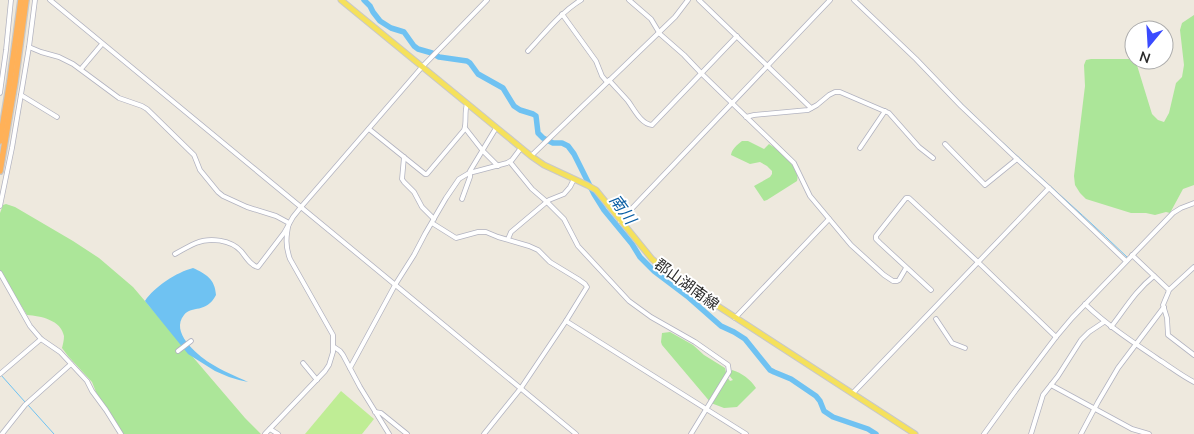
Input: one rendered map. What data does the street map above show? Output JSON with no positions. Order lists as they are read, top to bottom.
{
  "streets": {
    "main road": ["郡山湖南線"]
  },
  "water": ["南川"],
  "north": "bottom"
}
